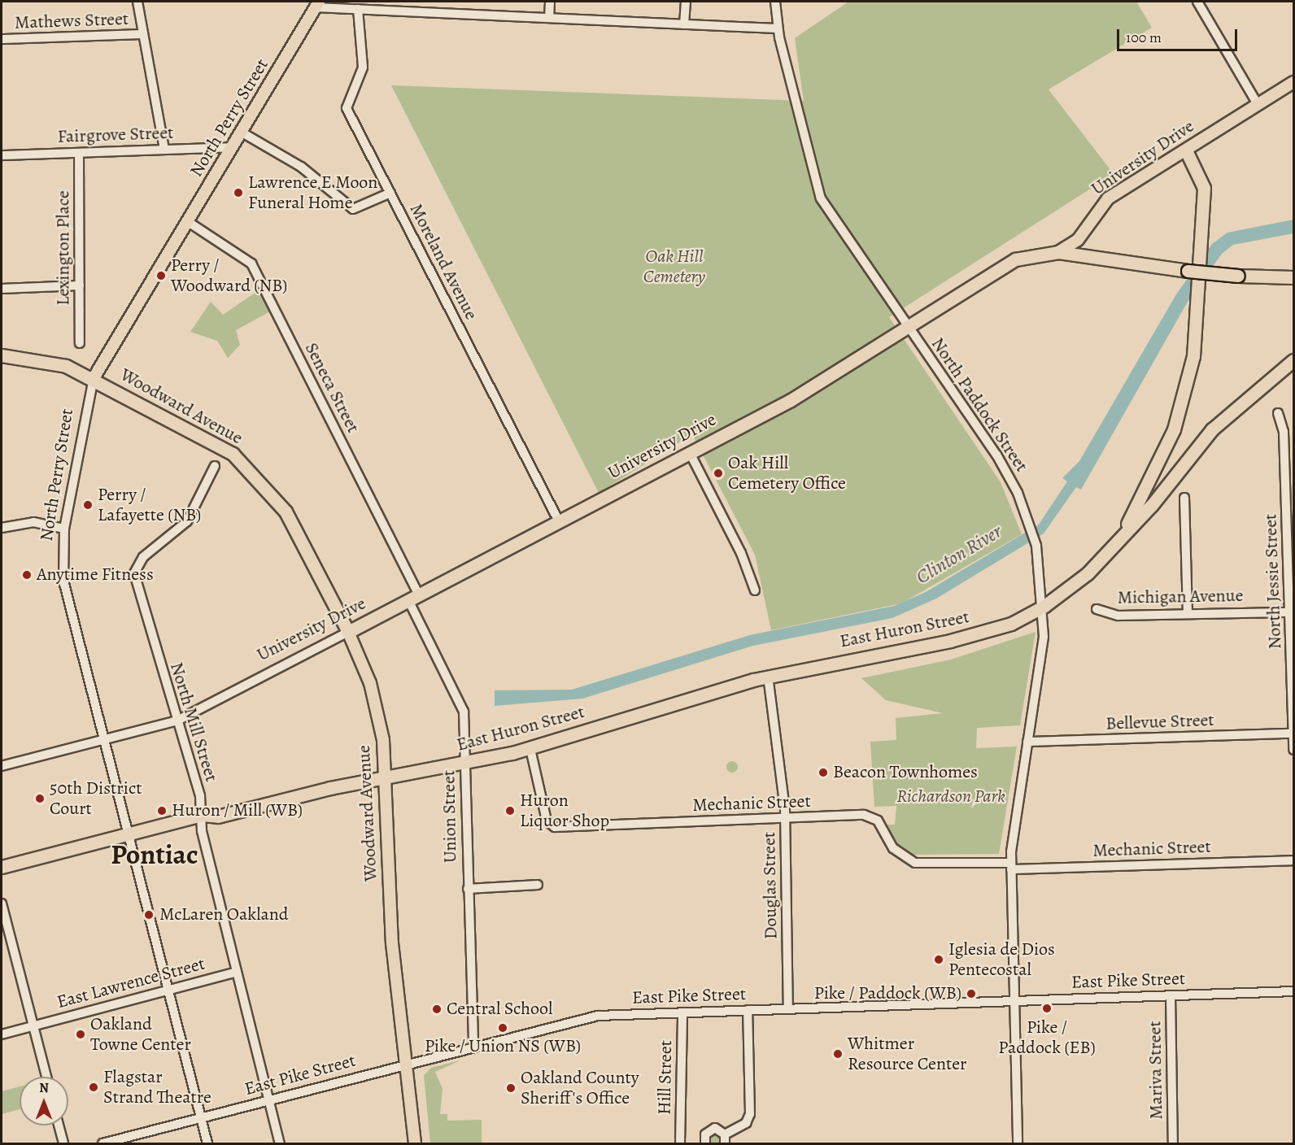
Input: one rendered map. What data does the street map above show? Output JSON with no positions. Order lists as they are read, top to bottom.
{
  "streets": {
    "highway": ["University Drive", "Woodward Avenue", "East Huron Street"],
    "main road": ["North Perry Street"],
    "street": [
      "Mathews Street",
      "Fairgrove Street",
      "Lexington Place",
      "Moreland Avenue",
      "Seneca Street",
      "North Paddock Street",
      "North Jessie Street",
      "Michigan Avenue",
      "North Mill Street",
      "Bellevue Street",
      "Mechanic Street",
      "Union Street",
      "Douglas Street",
      "East Pike Street",
      "East Lawrence Street",
      "Mariva Street",
      "Hill Street"
    ]
  },
  "crossings": [
    ["North Perry Street", "Fairgrove Street"],
    ["North Perry Street", "University Drive"],
    ["North Perry Street", "Seneca Street"],
    ["North Perry Street", "Woodward Avenue"],
    ["North Perry Street", "East Huron Street"],
    ["North Perry Street", "East Pike Street"],
    ["North Perry Street", "East Lawrence Street"],
    ["Fairgrove Street", "Lexington Place"],
    ["University Drive", "Moreland Avenue"],
    ["University Drive", "Seneca Street"],
    ["University Drive", "North Paddock Street"],
    ["University Drive", "Woodward Avenue"],
    ["University Drive", "North Mill Street"],
    ["University Drive", "Union Street"],
    ["Seneca Street", "Union Street"],
    ["North Paddock Street", "East Huron Street"],
    ["North Paddock Street", "Bellevue Street"],
    ["North Paddock Street", "Mechanic Street"],
    ["North Paddock Street", "East Pike Street"],
    ["Woodward Avenue", "East Huron Street"],
    ["Woodward Avenue", "East Pike Street"],
    ["North Jessie Street", "Michigan Avenue"],
    ["North Jessie Street", "Bellevue Street"],
    ["East Huron Street", "North Mill Street"],
    ["East Huron Street", "Mechanic Street"],
    ["East Huron Street", "Union Street"],
    ["East Huron Street", "Douglas Street"],
    ["North Mill Street", "East Pike Street"],
    ["North Mill Street", "East Lawrence Street"],
    ["Mechanic Street", "Douglas Street"],
    ["Union Street", "East Pike Street"],
    ["Douglas Street", "East Pike Street"],
    ["East Pike Street", "Mariva Street"],
    ["East Pike Street", "Hill Street"]
  ],
  "districts": ["Pontiac"],
  "water": ["Clinton River"],
  "parks": ["Oak Hill Cemetery", "Richardson Park"],
  "places": [
    "Lawrence E Moon Funeral Home",
    "Perry / Woodward (NB)",
    "Oak Hill Cemetery Office",
    "Perry / Lafayette (NB)",
    "Anytime Fitness",
    "Beacon Townhomes",
    "50th District Court",
    "Huron / Mill (WB)",
    "Huron Liquor Shop",
    "McLaren Oakland",
    "Iglesia de Dios Pentecostal",
    "Pike / Paddock (WB)",
    "Pike / Paddock (EB)",
    "Central School",
    "Pike / Union NS (WB)",
    "Oakland Towne Center",
    "Whitmer Resource Center",
    "Flagstar Strand Theatre",
    "Oakland County Sheriff's Office"
  ],
  "scale_bar": "100 m",
  "north": "top"
}
